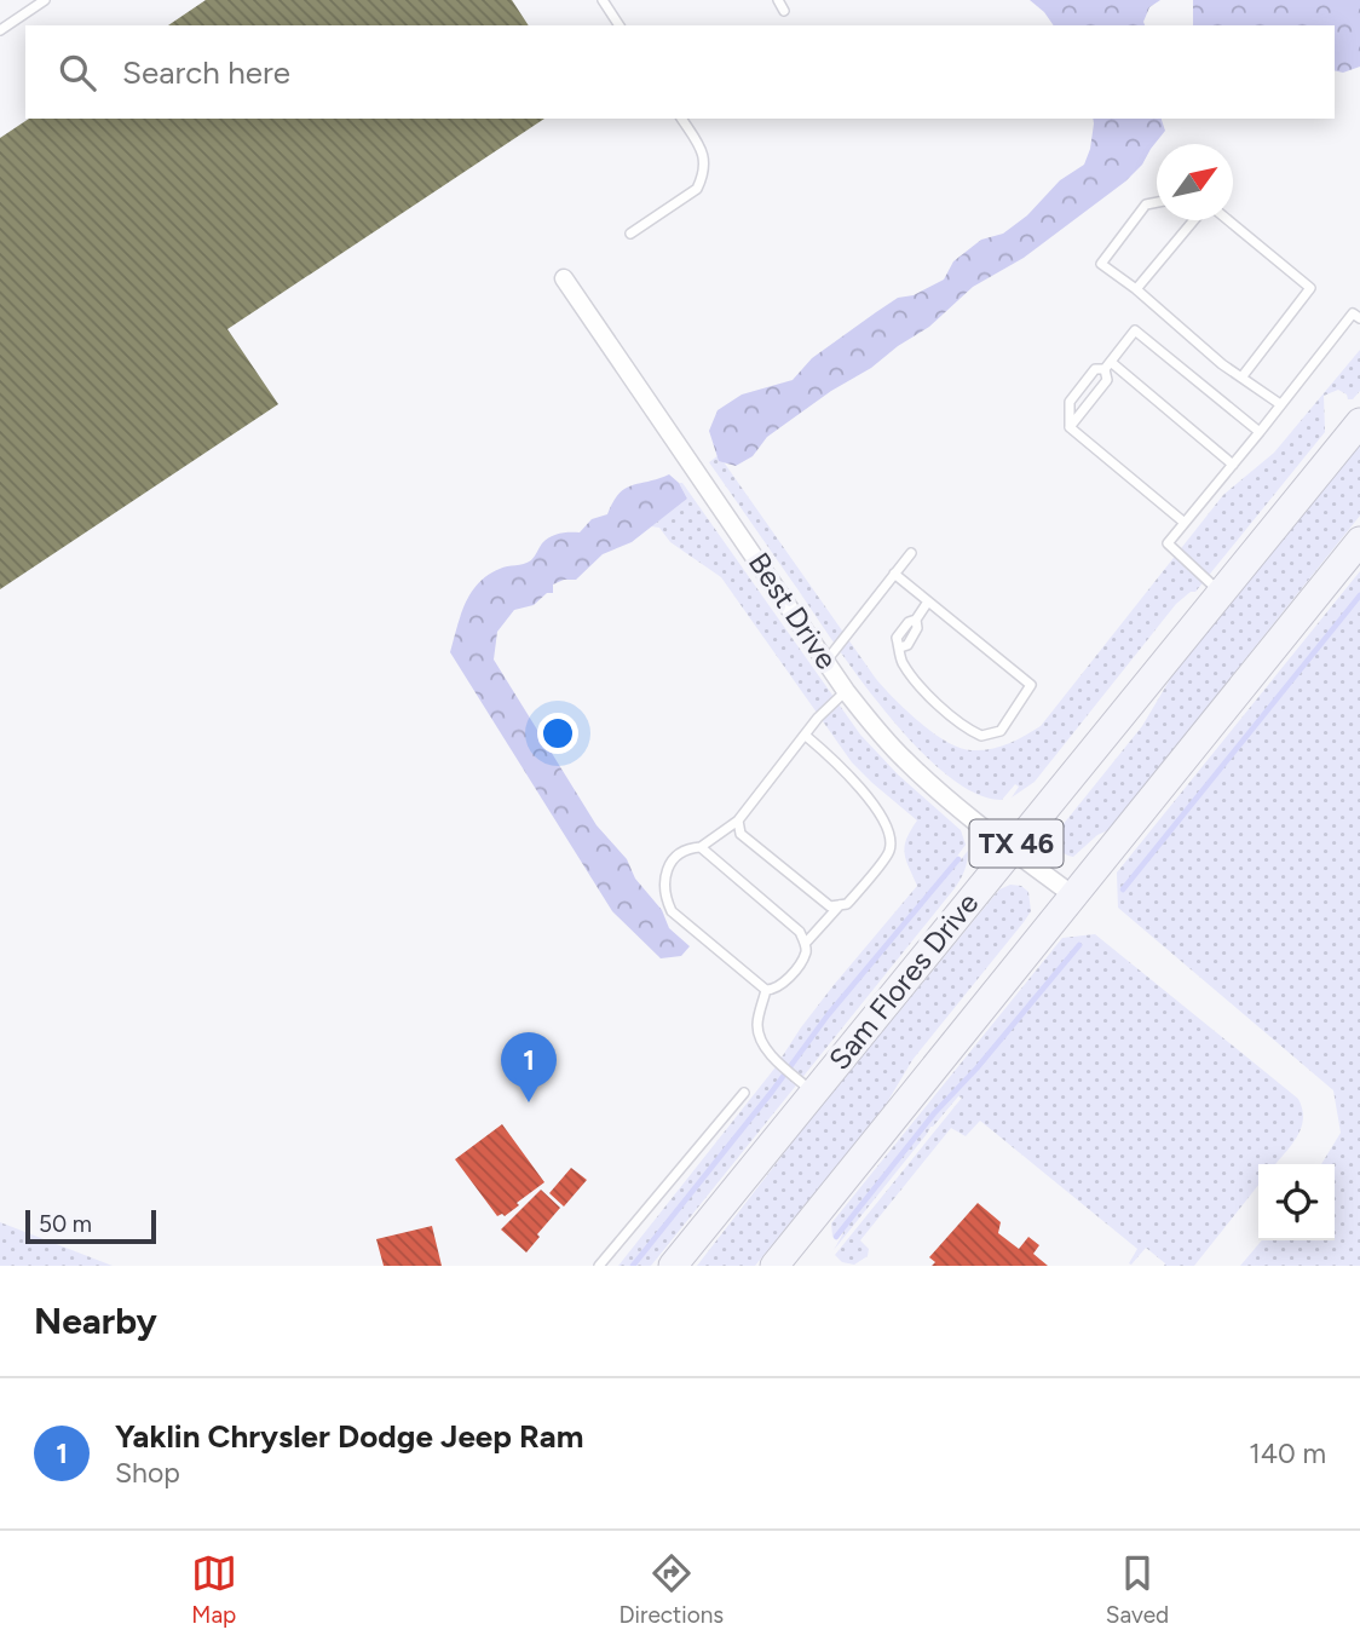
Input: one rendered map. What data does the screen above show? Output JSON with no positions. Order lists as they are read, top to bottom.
{
  "streets": {
    "main road": ["TX 46", "Sam Flores Drive"],
    "street": ["Best Drive"]
  },
  "crossings": [
    ["Best Drive", "TX 46"],
    ["Best Drive", "Sam Flores Drive"]
  ],
  "scale_bar": "50 m",
  "north": "top right",
  "page": {
    "search": "Search here",
    "pins": "1",
    "scale": "50 m",
    "heading": "Nearby",
    "list": [
      {
        "mark": "1",
        "name": "Yaklin Chrysler Dodge Jeep Ram",
        "note": "Shop",
        "value": "140 m"
      }
    ],
    "nav": ["Map", "Directions", "Saved"]
  }
}
